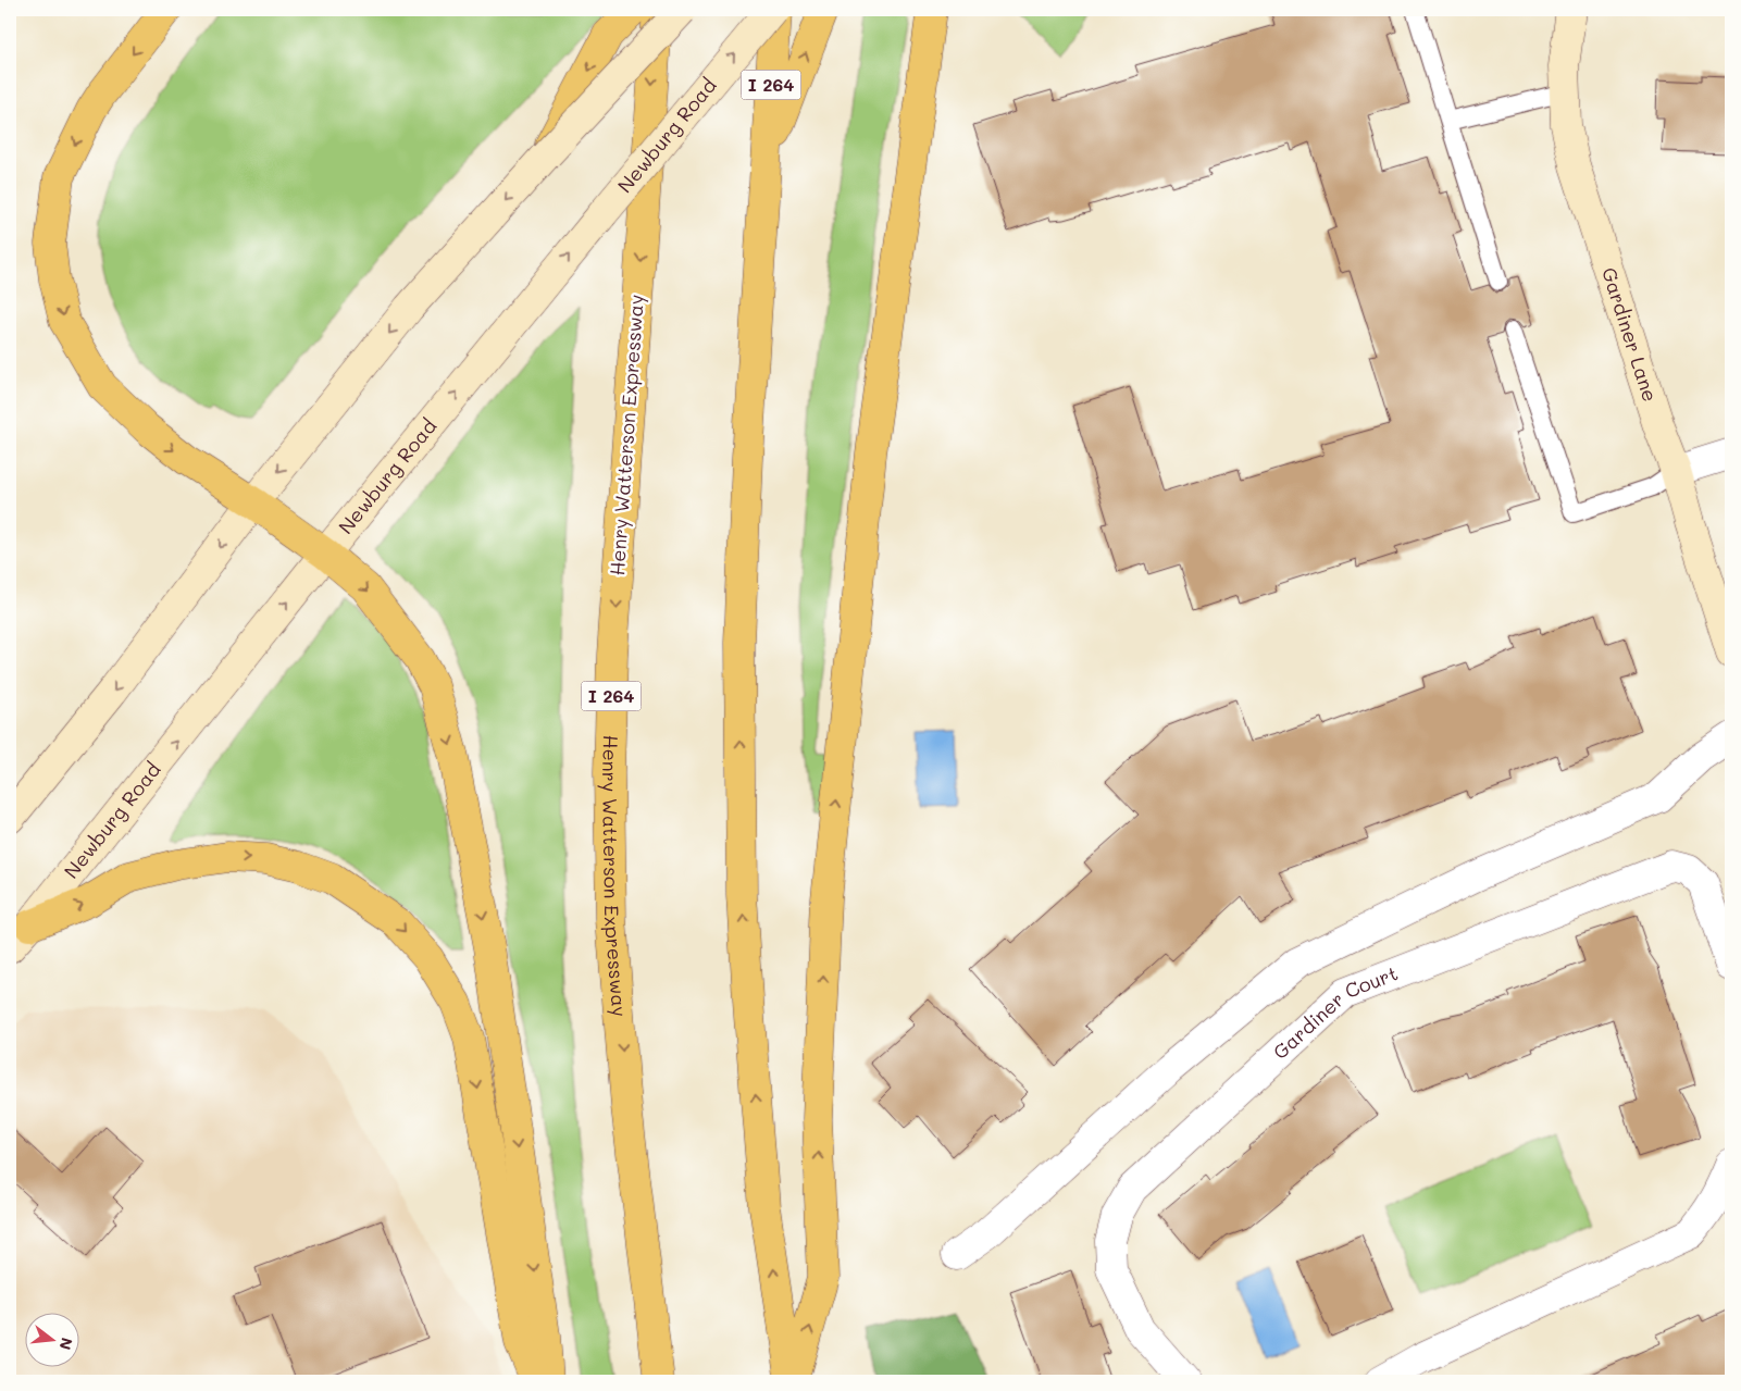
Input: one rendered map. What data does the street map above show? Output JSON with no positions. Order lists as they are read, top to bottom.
{
  "streets": {
    "highway": ["I 264", "Henry Watterson Expressway"],
    "main road": ["Newburg Road", "Gardiner Lane"],
    "street": ["Gardiner Court"]
  },
  "crossings": [
    ["I 264", "Newburg Road"]
  ],
  "north": "right"
}
